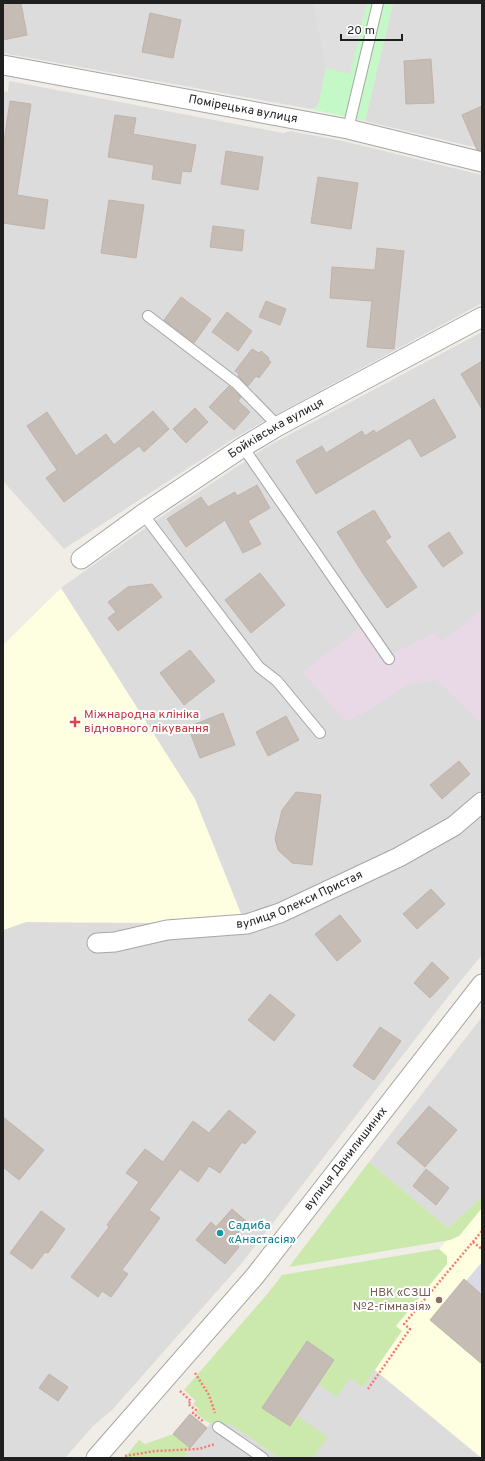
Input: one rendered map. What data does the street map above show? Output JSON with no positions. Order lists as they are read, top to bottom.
{
  "streets": {
    "street": [
      "Помірецька вулиця",
      "Бойківська вулиця",
      "вулиця Олекси Пристая",
      "вулиця Данилишиних"
    ]
  },
  "places": {
    "health": ["Міжнародна клініка відновного лікування"],
    "other": ["Садиба «Анастасія»", "НВК «СЗШ №2-гімназія»"]
  },
  "scale_bar": "20 m"
}
